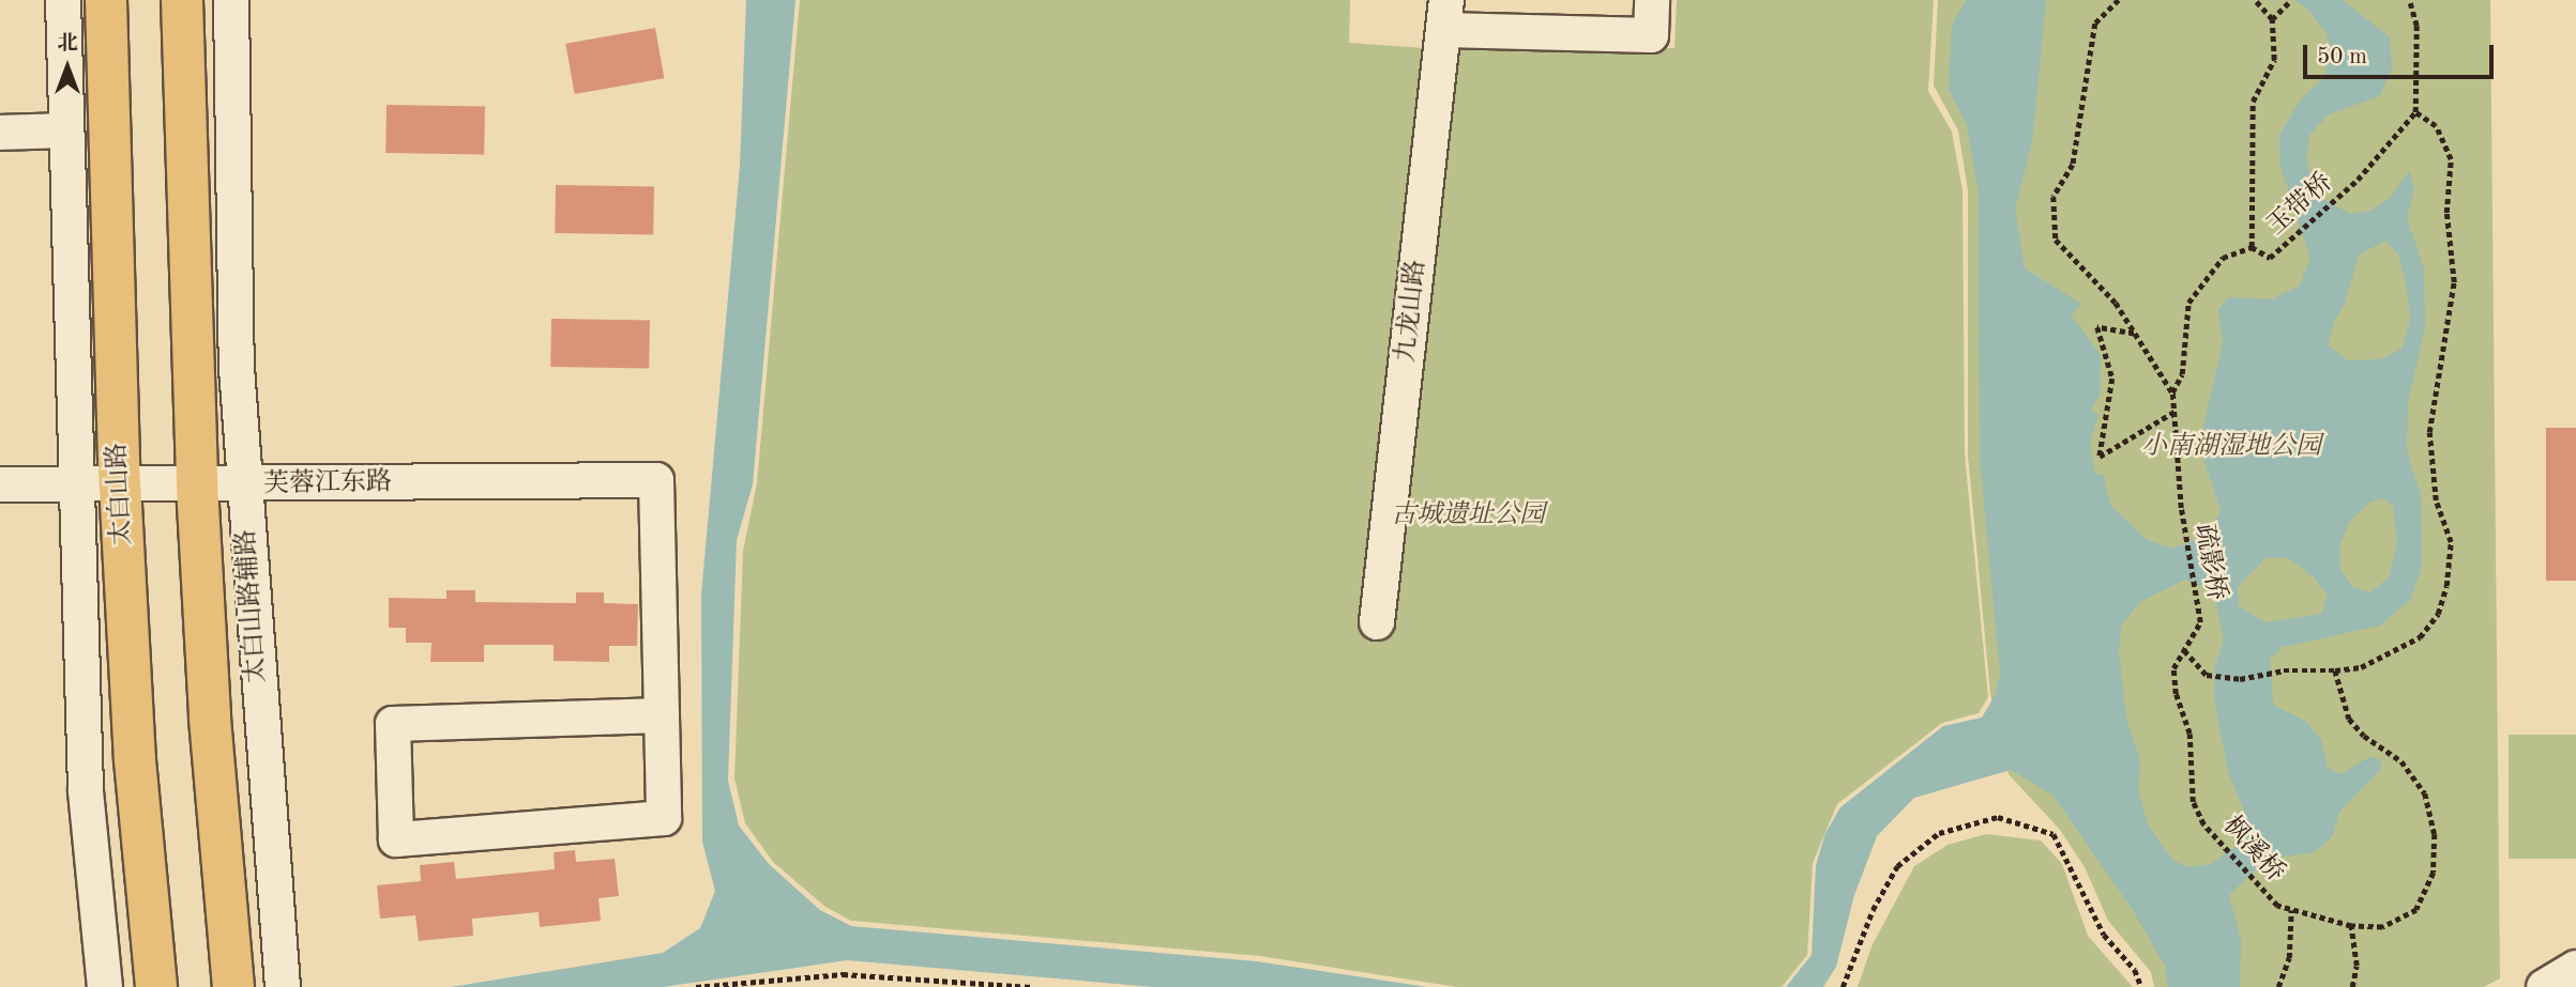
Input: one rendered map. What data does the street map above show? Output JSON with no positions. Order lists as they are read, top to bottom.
{
  "streets": {
    "main road": ["太白山路"],
    "street": ["九龙山路", "芙蓉江东路", "太白山路辅路"],
    "path": ["玉带桥", "疏影桥", "枫溪桥"]
  },
  "crossings": [
    ["芙蓉江东路", "太白山路"],
    ["芙蓉江东路", "太白山路辅路"],
    ["疏影桥", "枫溪桥"]
  ],
  "parks": ["小南湖湿地公园", "古城遗址公园"],
  "scale_bar": "50 m",
  "north": "top"
}
